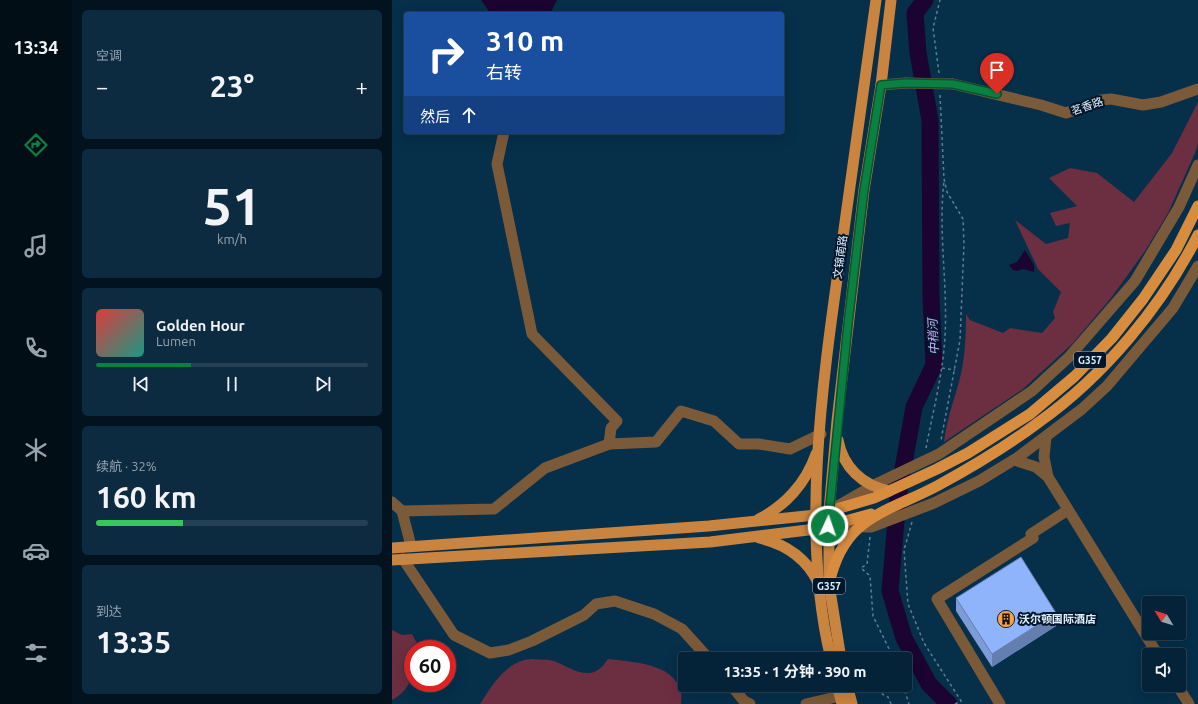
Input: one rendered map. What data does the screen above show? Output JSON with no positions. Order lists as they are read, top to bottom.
{
  "streets": {
    "highway": ["G357"],
    "main road": ["文锦南路"],
    "street": ["茗香路"]
  },
  "crossings": [
    ["茗香路", "文锦南路"],
    ["文锦南路", "G357"]
  ],
  "water": ["中稍河"],
  "places": {
    "building": ["沃尔顿国际酒店"]
  },
  "north": "top left",
  "page": {
    "tabs": "13:34",
    "tile": [
      "空调",
      ["51", "km/h"],
      ["续航 · 32%", "160 km"],
      ["到达", "13:35"]
    ],
    "turn": ["310 m", "右转"],
    "heat": ["−", "23°", "+"],
    "then": "然后",
    "song": ["Golden Hour", "Lumen"],
    "limit": "60",
    "trip": "13:35 · 1 分钟 · 390 m"
  }
}
